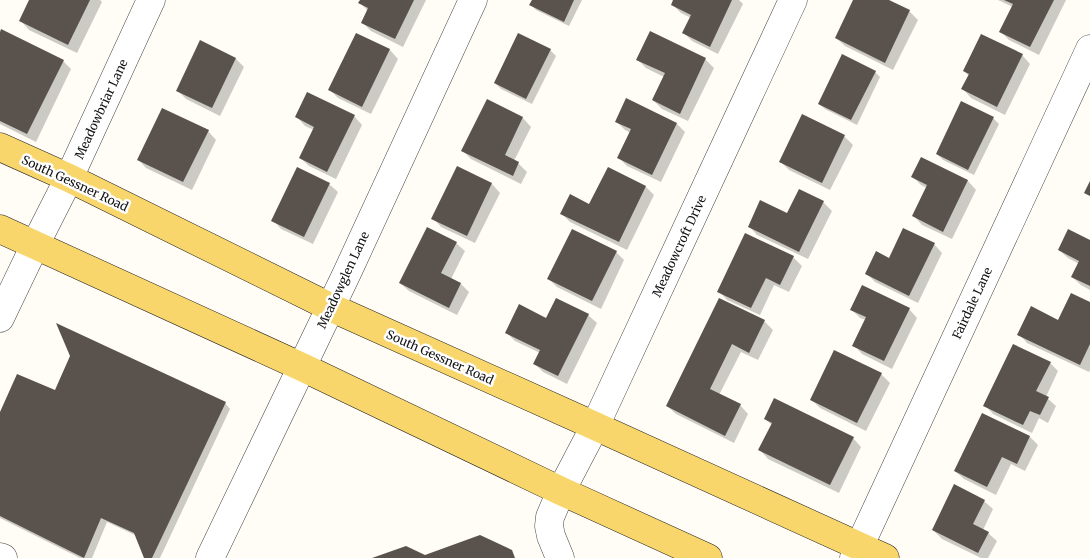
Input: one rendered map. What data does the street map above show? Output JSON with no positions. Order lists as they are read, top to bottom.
{
  "streets": {
    "main road": ["South Gessner Road"],
    "street": [
      "Meadowbriar Lane",
      "Meadowcroft Drive",
      "Meadowglen Lane",
      "Fairdale Lane"
    ]
  },
  "crossings": [
    ["Meadowbriar Lane", "South Gessner Road"],
    ["South Gessner Road", "Meadowcroft Drive"],
    ["South Gessner Road", "Meadowglen Lane"],
    ["South Gessner Road", "Fairdale Lane"]
  ]
}
